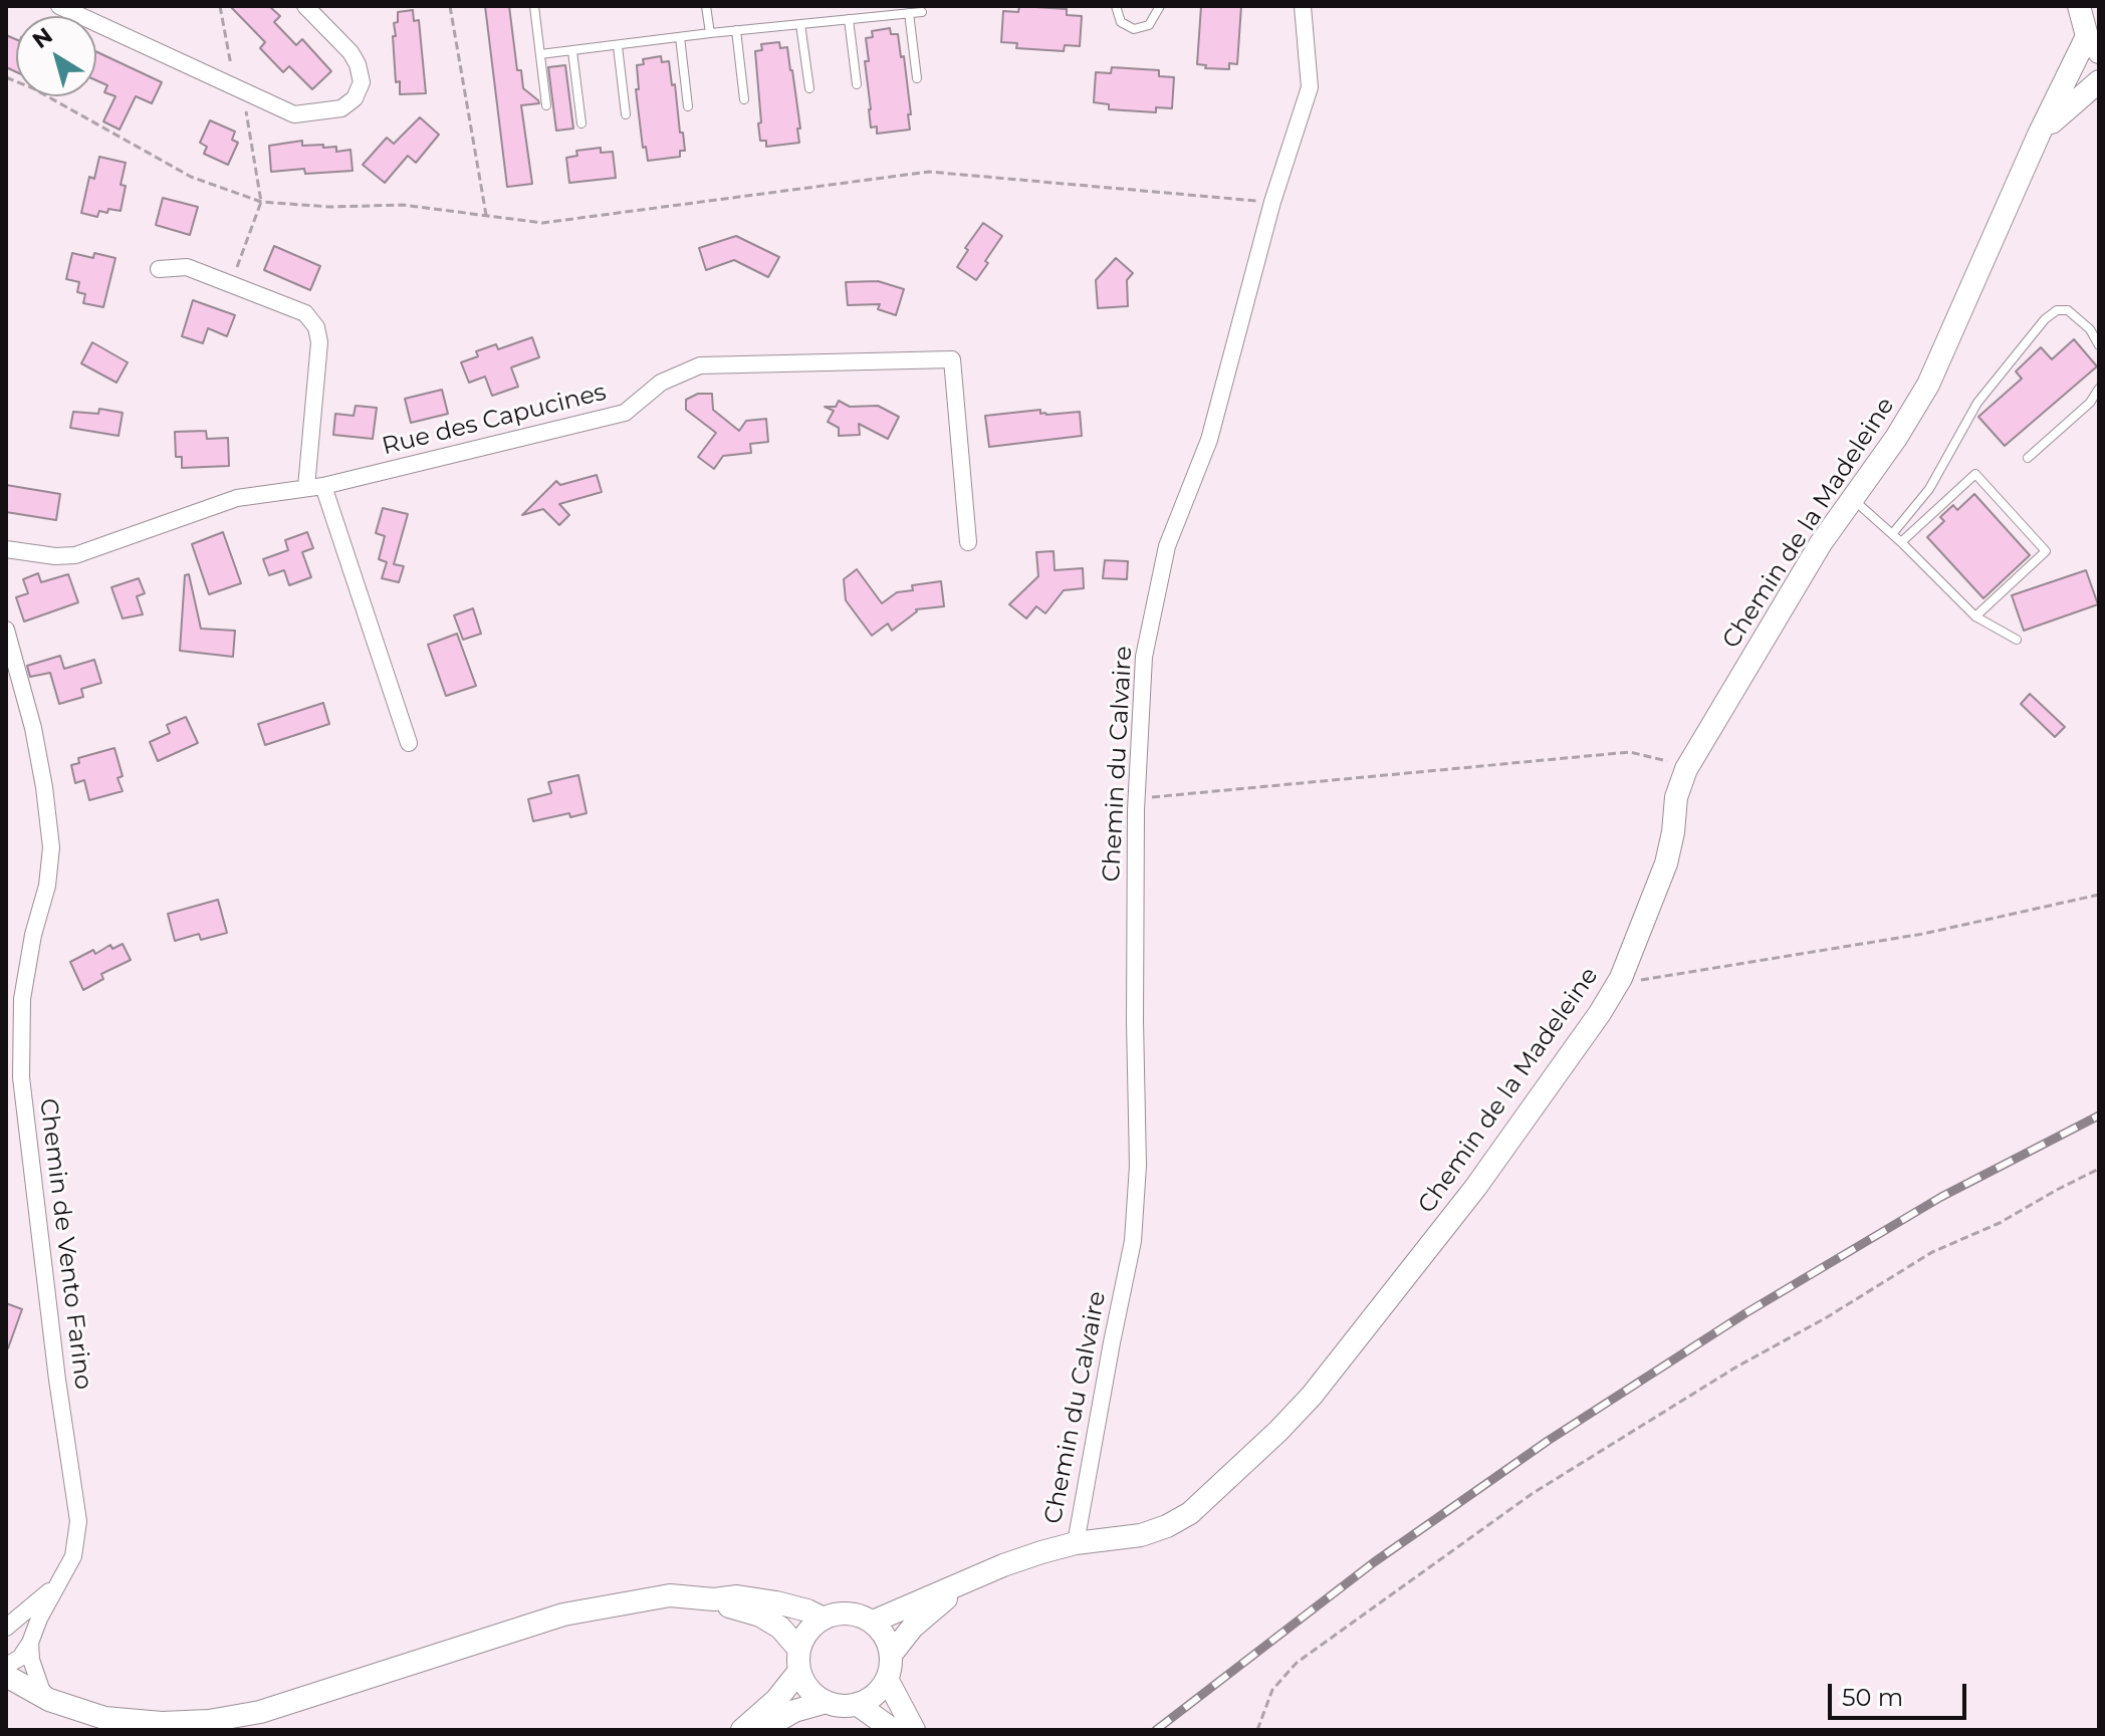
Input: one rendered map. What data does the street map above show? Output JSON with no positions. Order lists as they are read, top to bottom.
{
  "streets": {
    "street": [
      "Rue des Capucines",
      "Chemin de la Madeleine",
      "Chemin du Calvaire",
      "Chemin de Vento Farino"
    ]
  },
  "crossings": [
    ["Chemin de la Madeleine", "Chemin du Calvaire"]
  ],
  "scale_bar": "50 m",
  "north": "top left"
}
